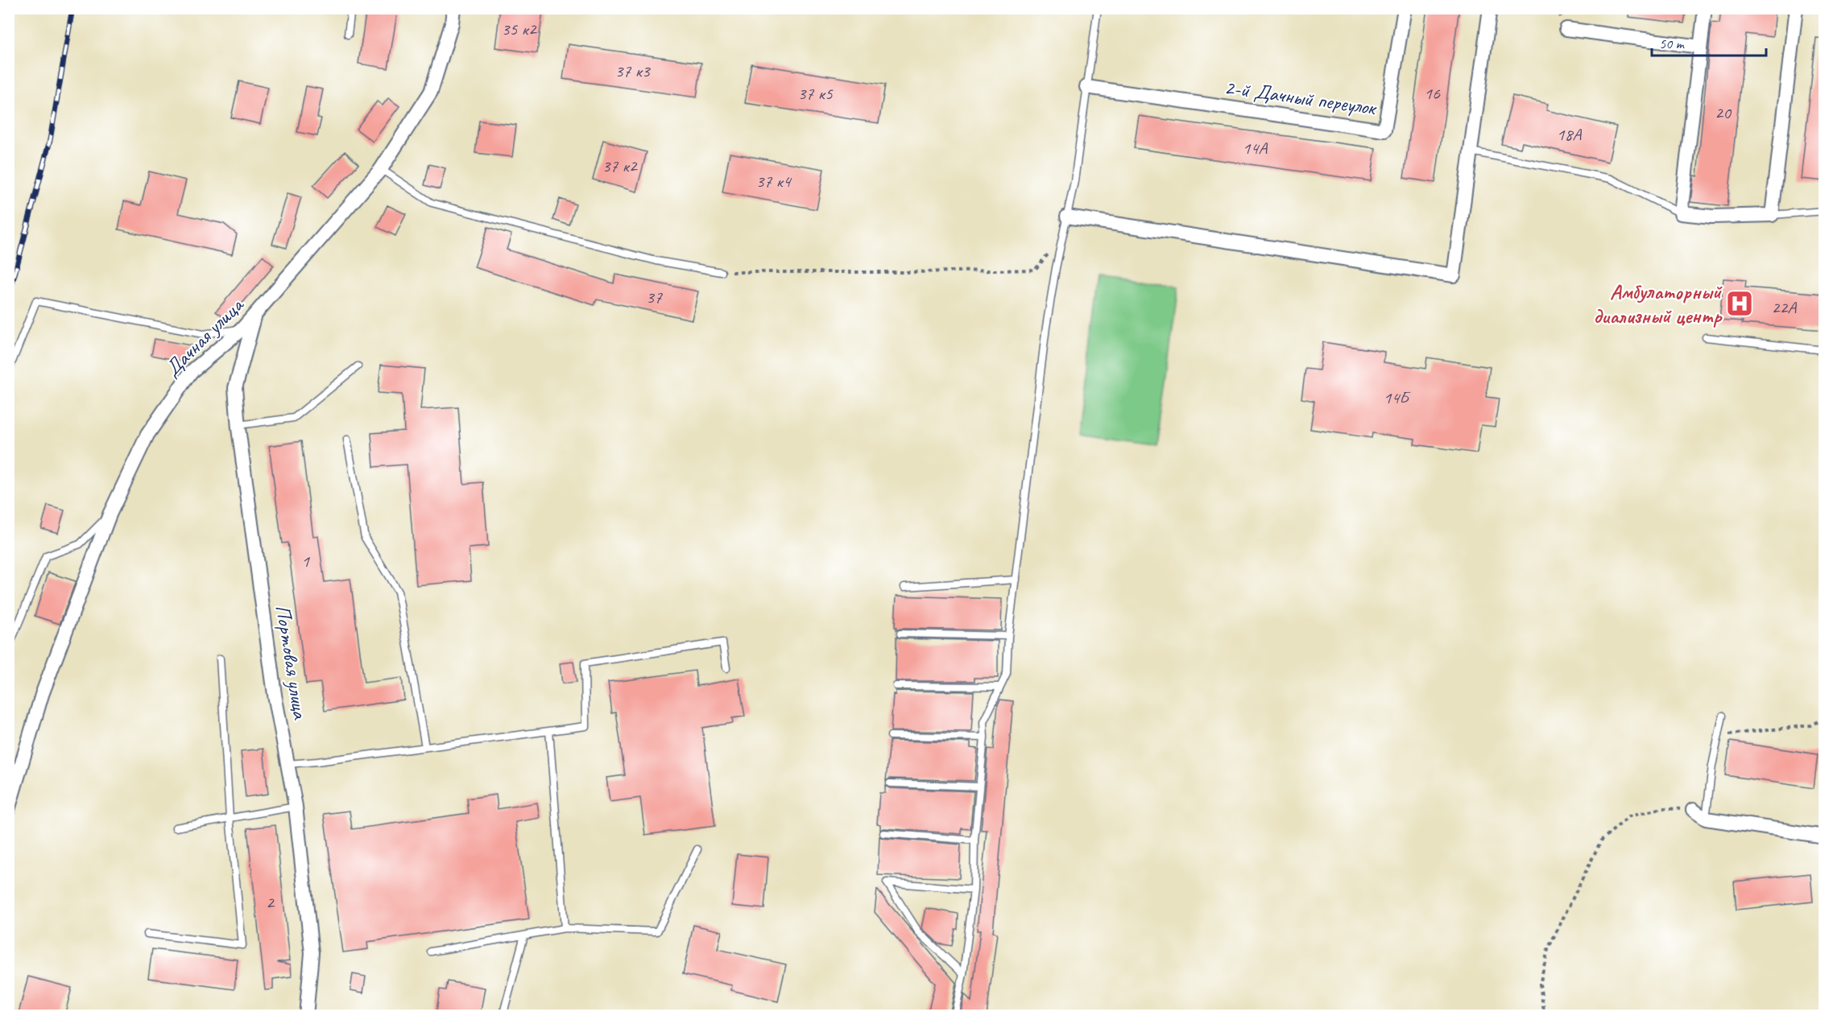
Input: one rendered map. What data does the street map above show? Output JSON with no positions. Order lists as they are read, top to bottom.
{
  "streets": {
    "street": ["2-й Дачный переулок", "Дачная улица", "Портовая улица"]
  },
  "crossings": [
    ["Дачная улица", "Портовая улица"]
  ],
  "places": {
    "hospital": ["Амбулаторный диализный центр"]
  },
  "house_numbers": [
    "35 к2",
    "37 к3",
    "37 к5",
    "16",
    "20",
    "18А",
    "14А",
    "37 к2",
    "37 к4",
    "37",
    "22А",
    "14Б",
    "1",
    "2"
  ],
  "scale_bar": "50 m"
}
